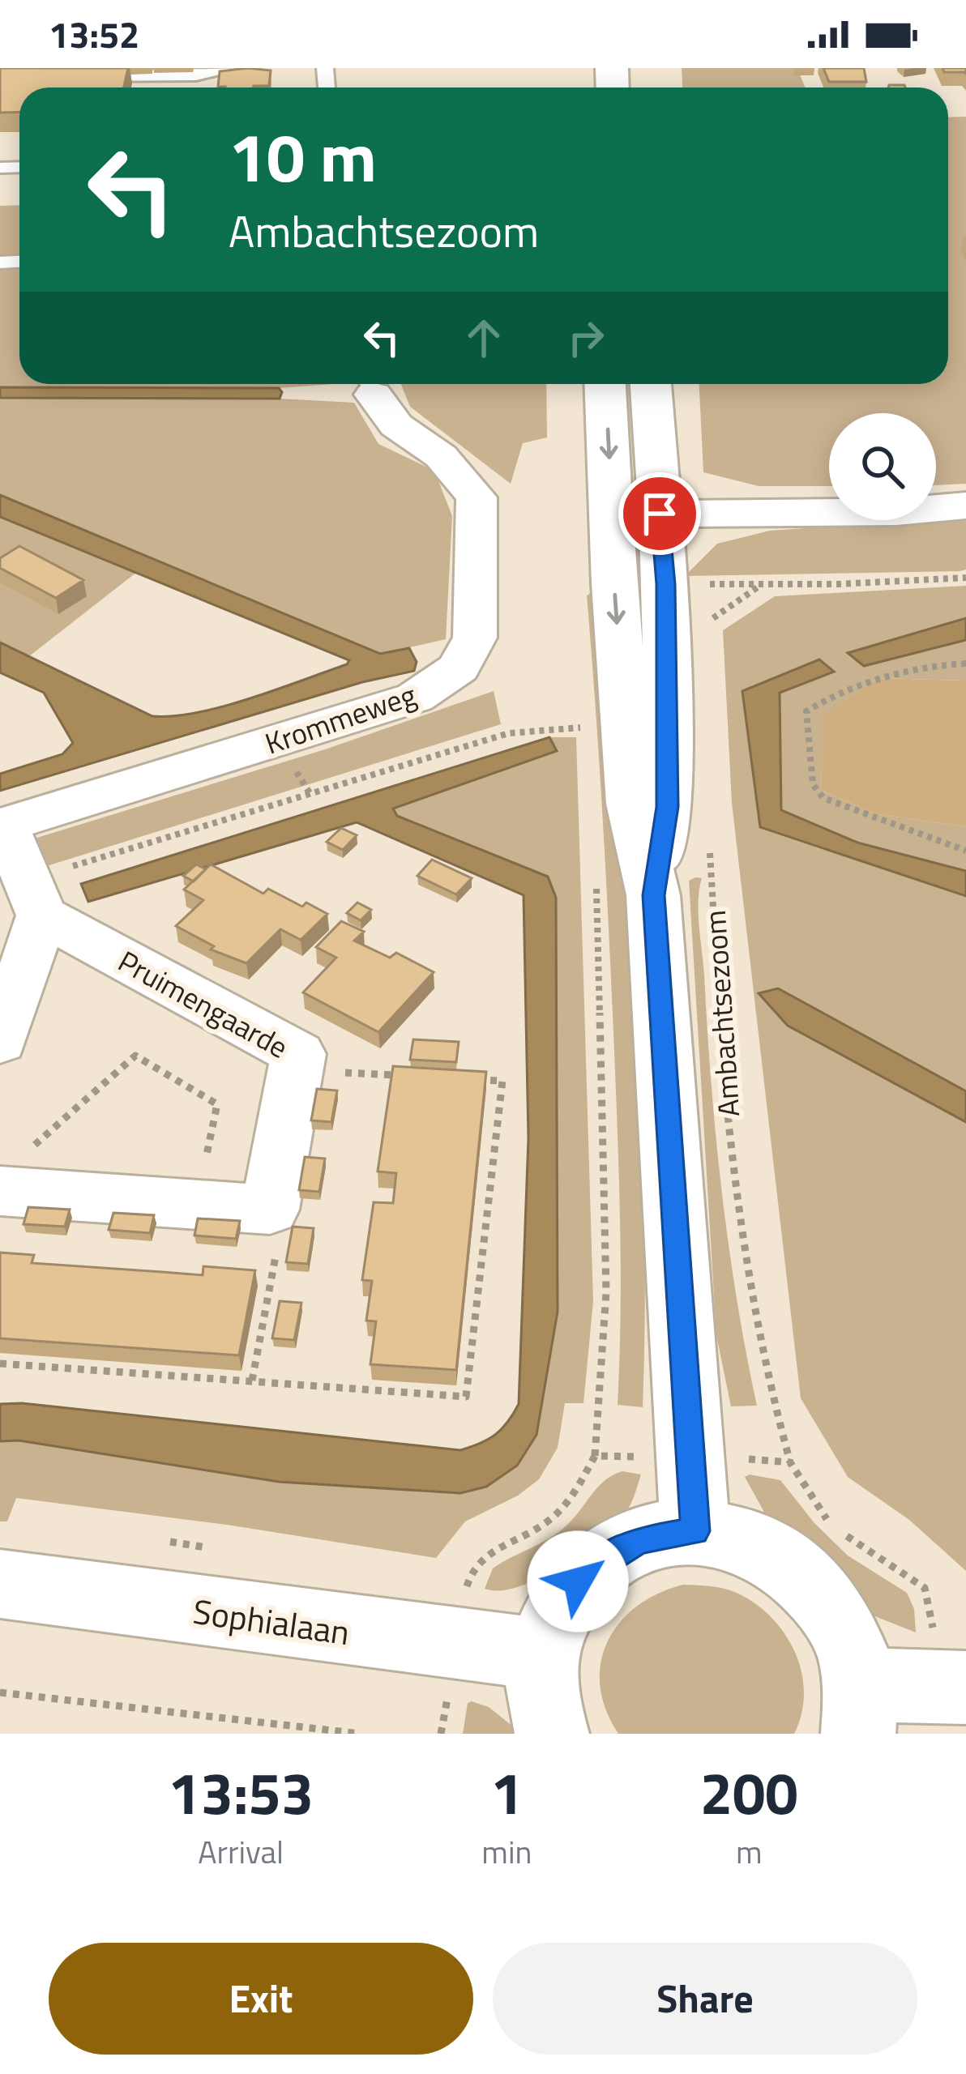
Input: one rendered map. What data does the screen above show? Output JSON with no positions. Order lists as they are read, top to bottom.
{
  "streets": {
    "street": [
      "Krommeweg",
      "Pruimengaarde",
      "Ambachtsezoom",
      "Sophialaan"
    ]
  },
  "page": {
    "status": "13:52",
    "turn": ["10 m", "Ambachtsezoom"],
    "eta": [
      "13:53",
      "Arrival",
      "1",
      "min",
      "200",
      "m"
    ],
    "buttons": ["Exit", "Share"]
  }
}
